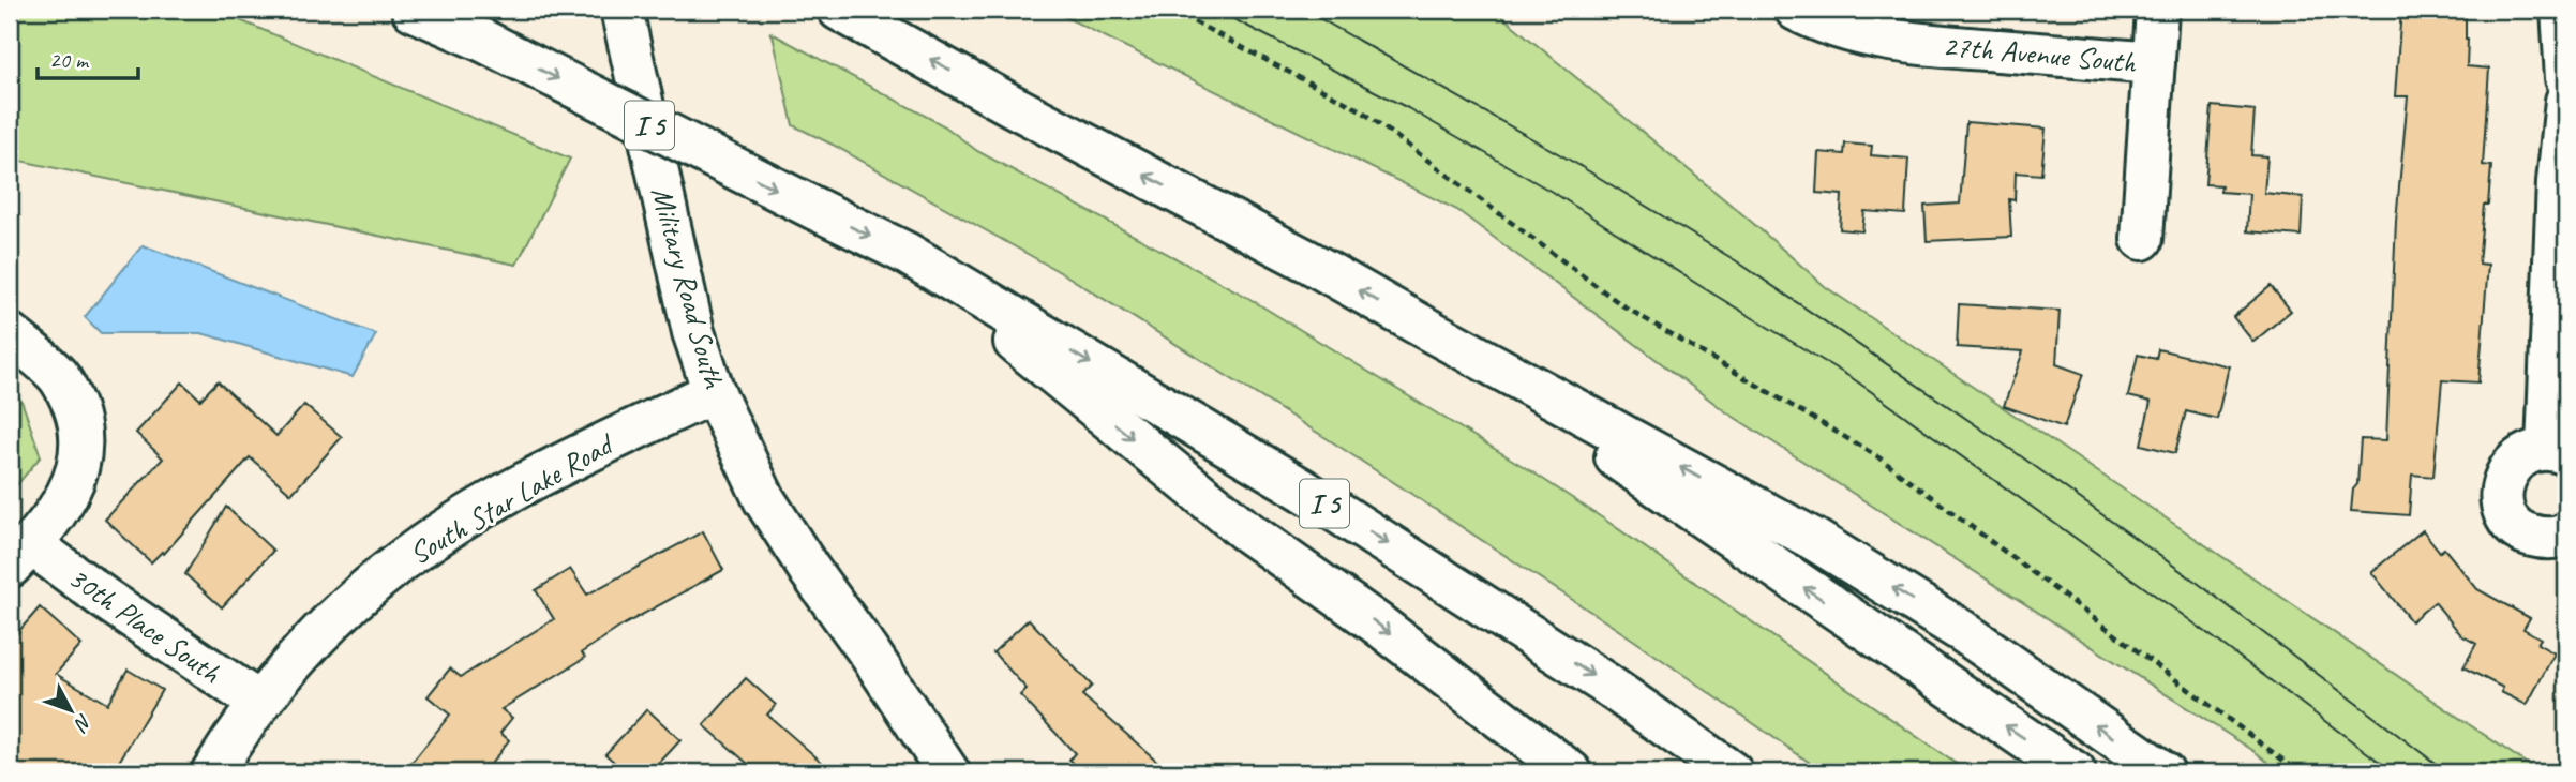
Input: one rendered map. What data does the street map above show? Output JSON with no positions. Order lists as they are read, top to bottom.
{
  "streets": {
    "main road": [
      "27th Avenue South",
      "I 5",
      "Military Road South",
      "South Star Lake Road",
      "30th Place South"
    ]
  },
  "crossings": [
    ["Military Road South", "South Star Lake Road"],
    ["South Star Lake Road", "30th Place South"]
  ],
  "scale_bar": "20 m",
  "north": "bottom right"
}
